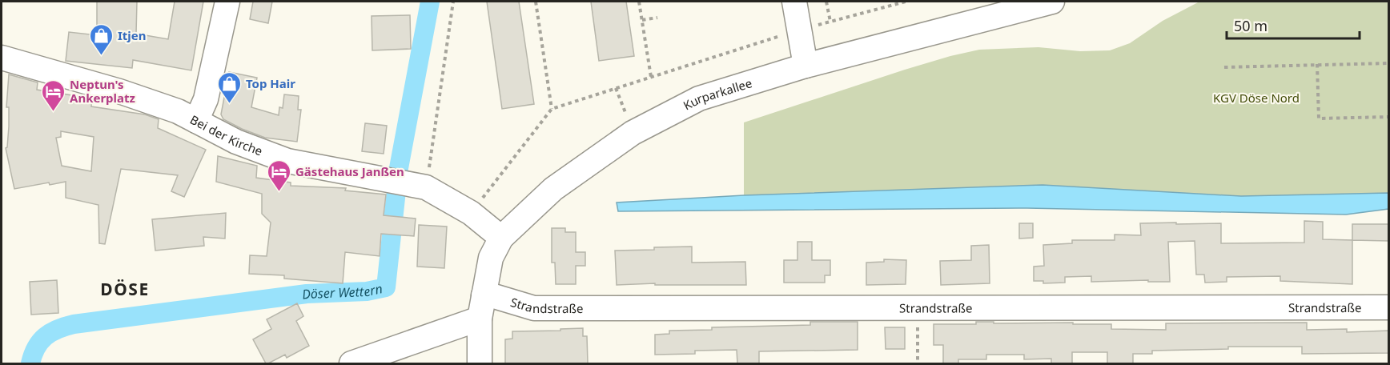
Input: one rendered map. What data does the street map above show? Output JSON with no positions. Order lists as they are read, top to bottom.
{
  "streets": {
    "street": ["Kurparkallee", "Bei der Kirche", "Strandstraße"]
  },
  "crossings": [
    ["Kurparkallee", "Bei der Kirche"],
    ["Kurparkallee", "Strandstraße"]
  ],
  "districts": ["DÖSE"],
  "water": ["Döser Wettern"],
  "parks": ["KGV Döse Nord"],
  "places": {
    "shop": ["Itjen", "Top Hair"],
    "hotel": ["Neptun's Ankerplatz", "Gästehaus Janßen"]
  },
  "scale_bar": "50 m"
}
